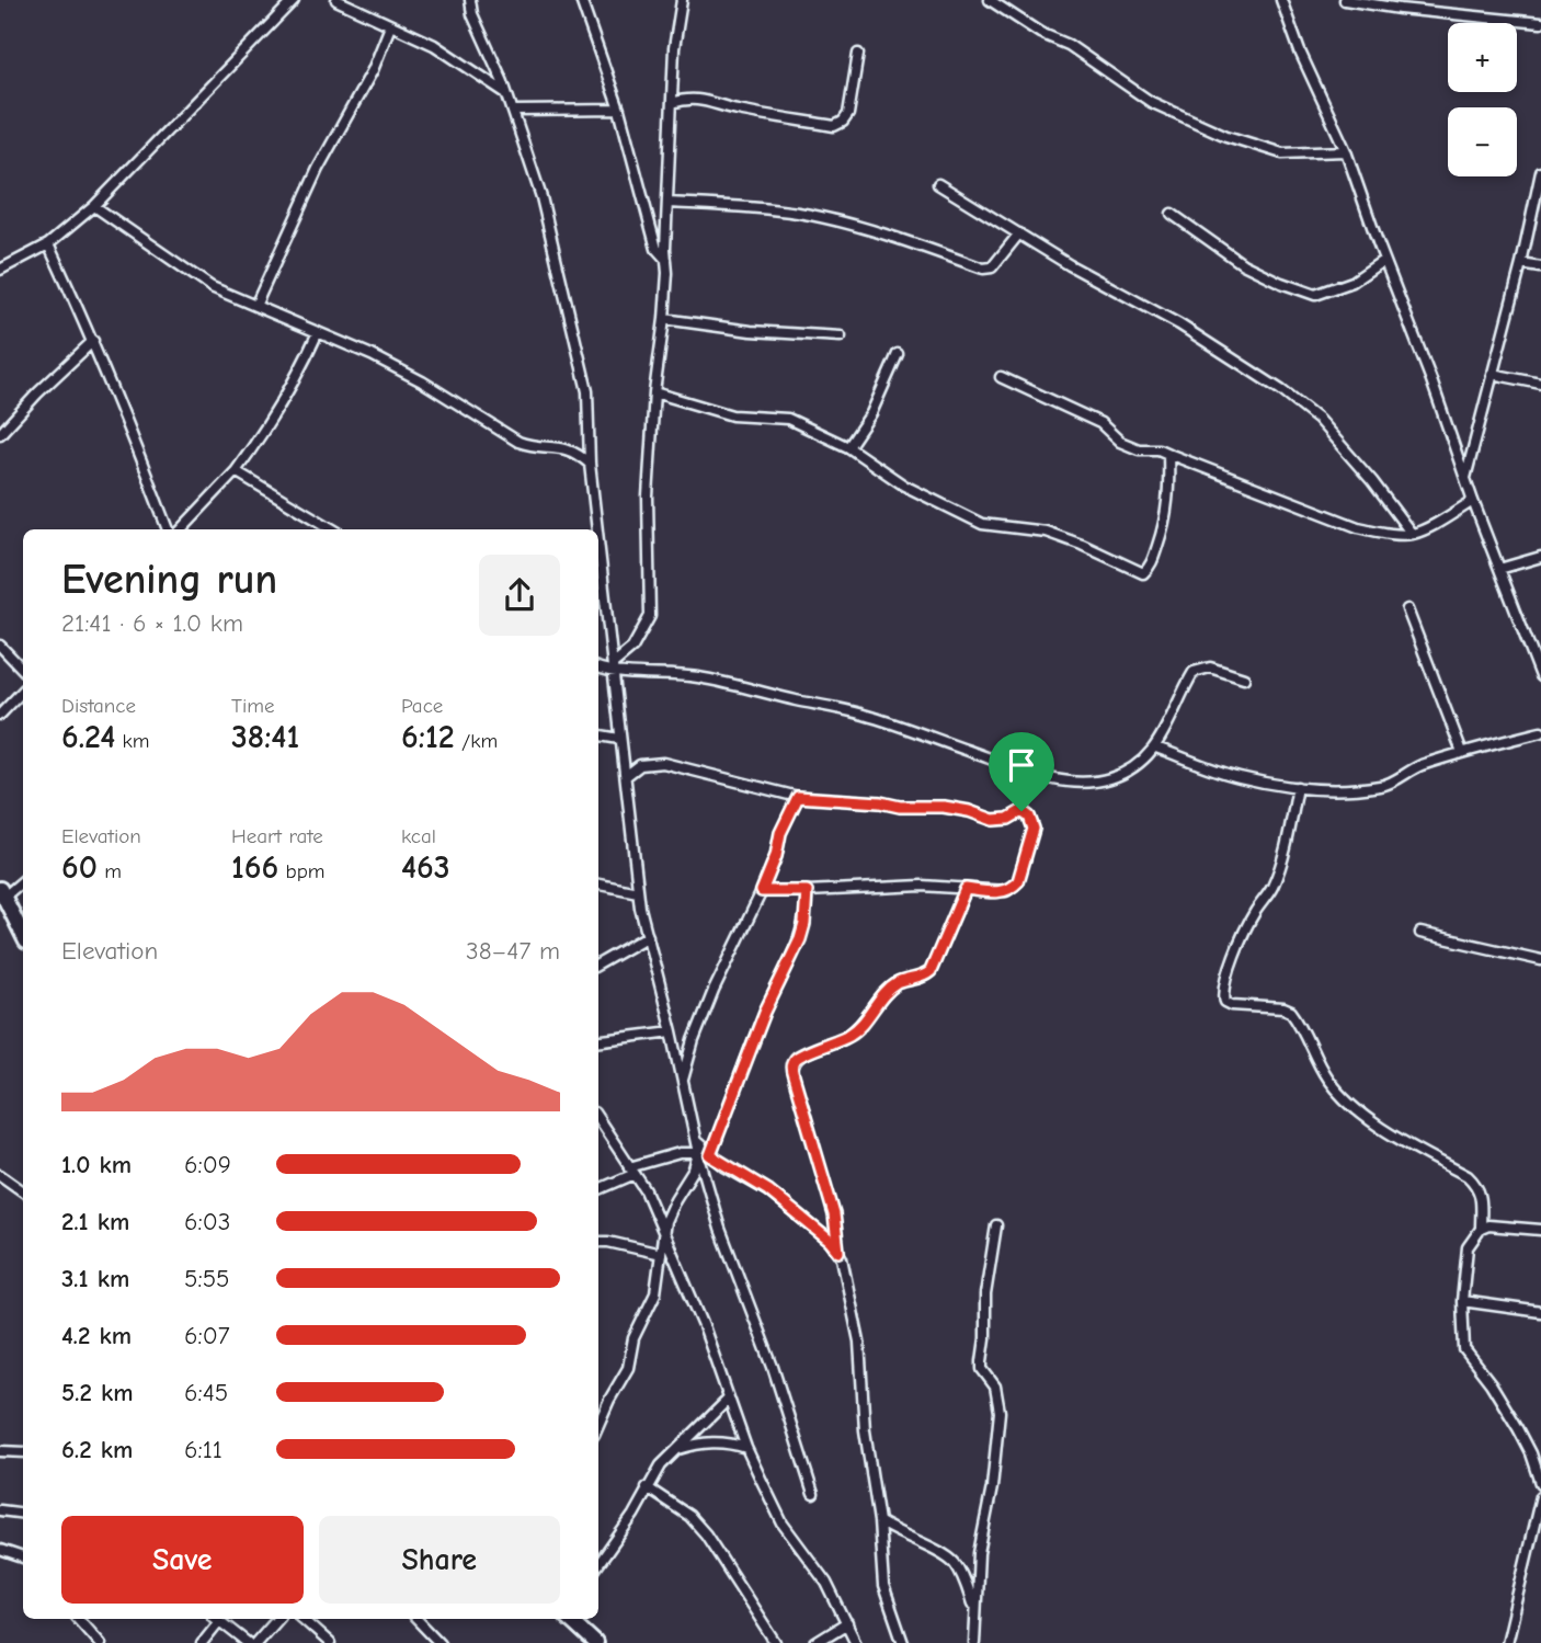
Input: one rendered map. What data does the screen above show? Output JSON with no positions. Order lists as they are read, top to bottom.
{
  "page": {
    "map_buttons": ["+", "−"],
    "heading": ["Evening run", "21:41 · 6 × 1.0 km"],
    "stats": [
      ["Distance", "6.24 km"],
      ["Time", "38:41"],
      ["Pace", "6:12 /km"],
      ["Elevation", "60 m"],
      ["Heart rate", "166 bpm"],
      ["kcal", "463"]
    ],
    "chart": ["Elevation", "38–47 m"],
    "list": [
      {
        "name": "1.0 km",
        "note": "6:09"
      },
      {
        "name": "2.1 km",
        "note": "6:03"
      },
      {
        "name": "3.1 km",
        "note": "5:55"
      },
      {
        "name": "4.2 km",
        "note": "6:07"
      },
      {
        "name": "5.2 km",
        "note": "6:45"
      },
      {
        "name": "6.2 km",
        "note": "6:11"
      }
    ],
    "buttons": ["Save", "Share"]
  }
}
